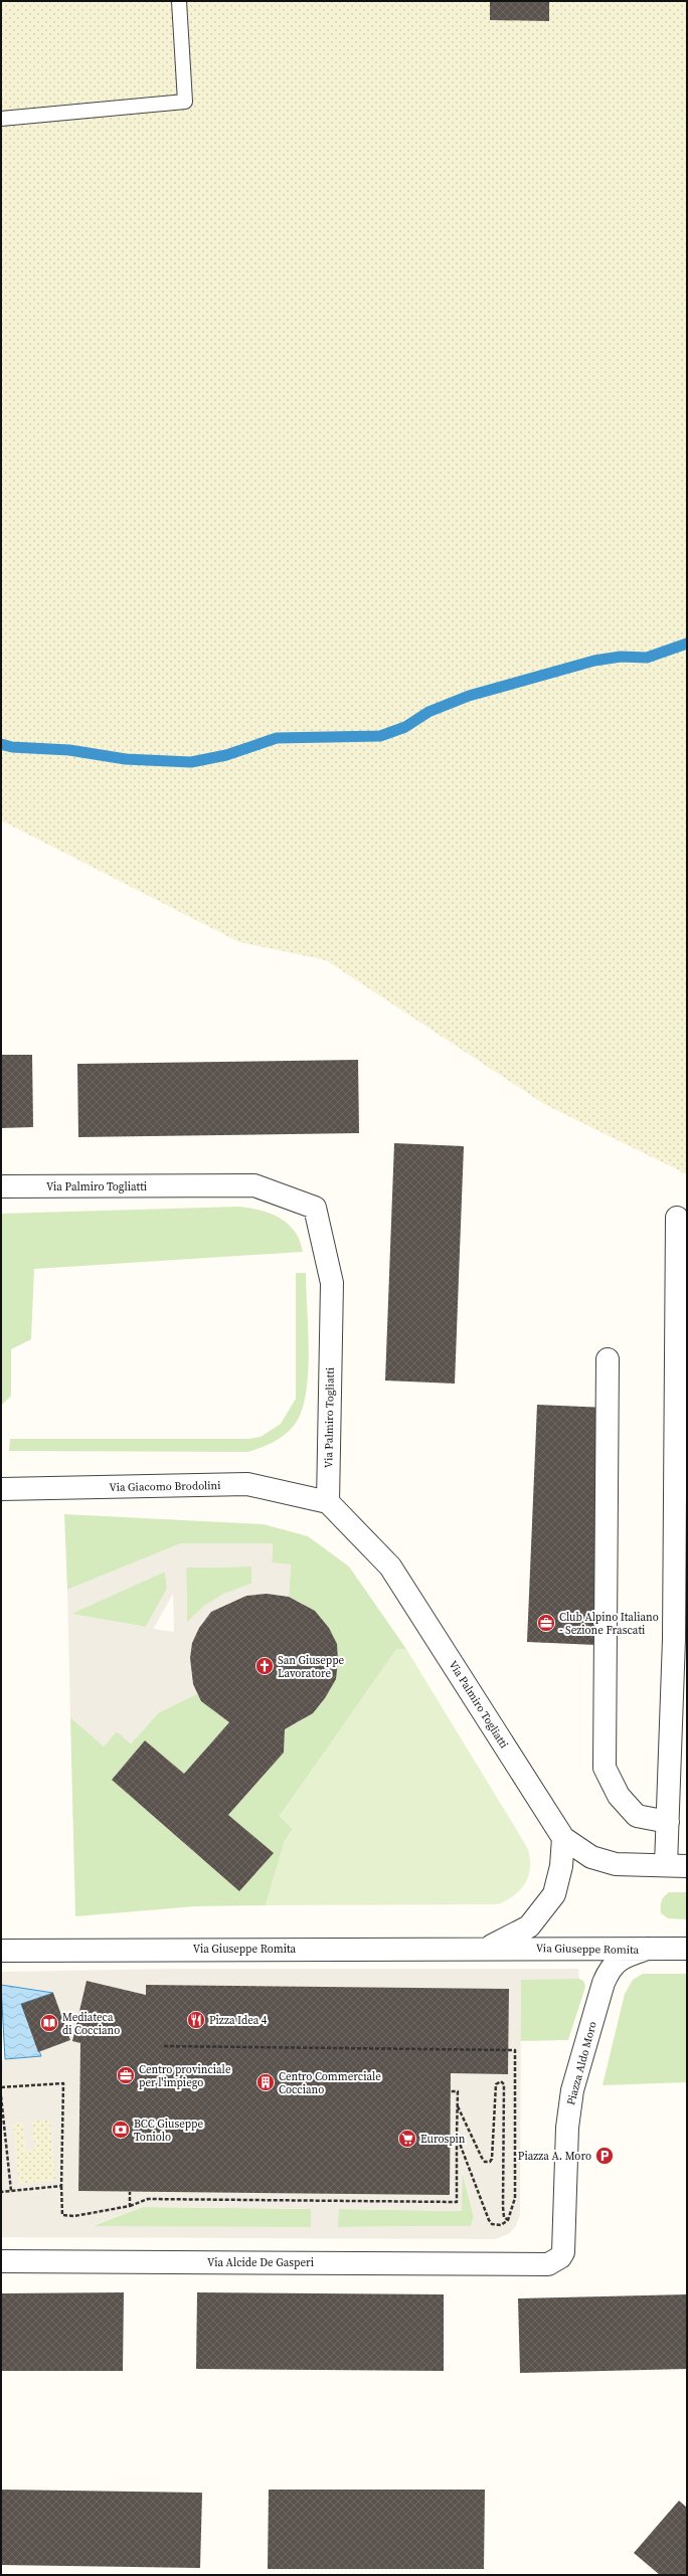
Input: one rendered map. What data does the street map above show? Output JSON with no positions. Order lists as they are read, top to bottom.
{
  "streets": {
    "street": [
      "Via Palmiro Togliatti",
      "Via Giacomo Brodolini",
      "Via Giuseppe Romita",
      "Piazza Aldo Moro",
      "Via Alcide De Gasperi"
    ]
  },
  "crossings": [
    ["Via Palmiro Togliatti", "Via Giacomo Brodolini"],
    ["Via Palmiro Togliatti", "Via Giuseppe Romita"],
    ["Via Giuseppe Romita", "Piazza Aldo Moro"],
    ["Piazza Aldo Moro", "Via Alcide De Gasperi"]
  ],
  "places": {
    "office": ["Club Alpino Italiano - Sezione Frascati", "Centro provinciale per l'impiego"],
    "church": ["San Giuseppe Lavoratore"],
    "restaurant": ["Pizza Idea 4"],
    "library": ["Mediateca di Cocciano"],
    "building": ["Centro Commerciale Cocciano"],
    "bank": ["BCC Giuseppe Toniolo"],
    "supermarket": ["Eurospin"],
    "parking": ["Piazza A. Moro"]
  }
}
